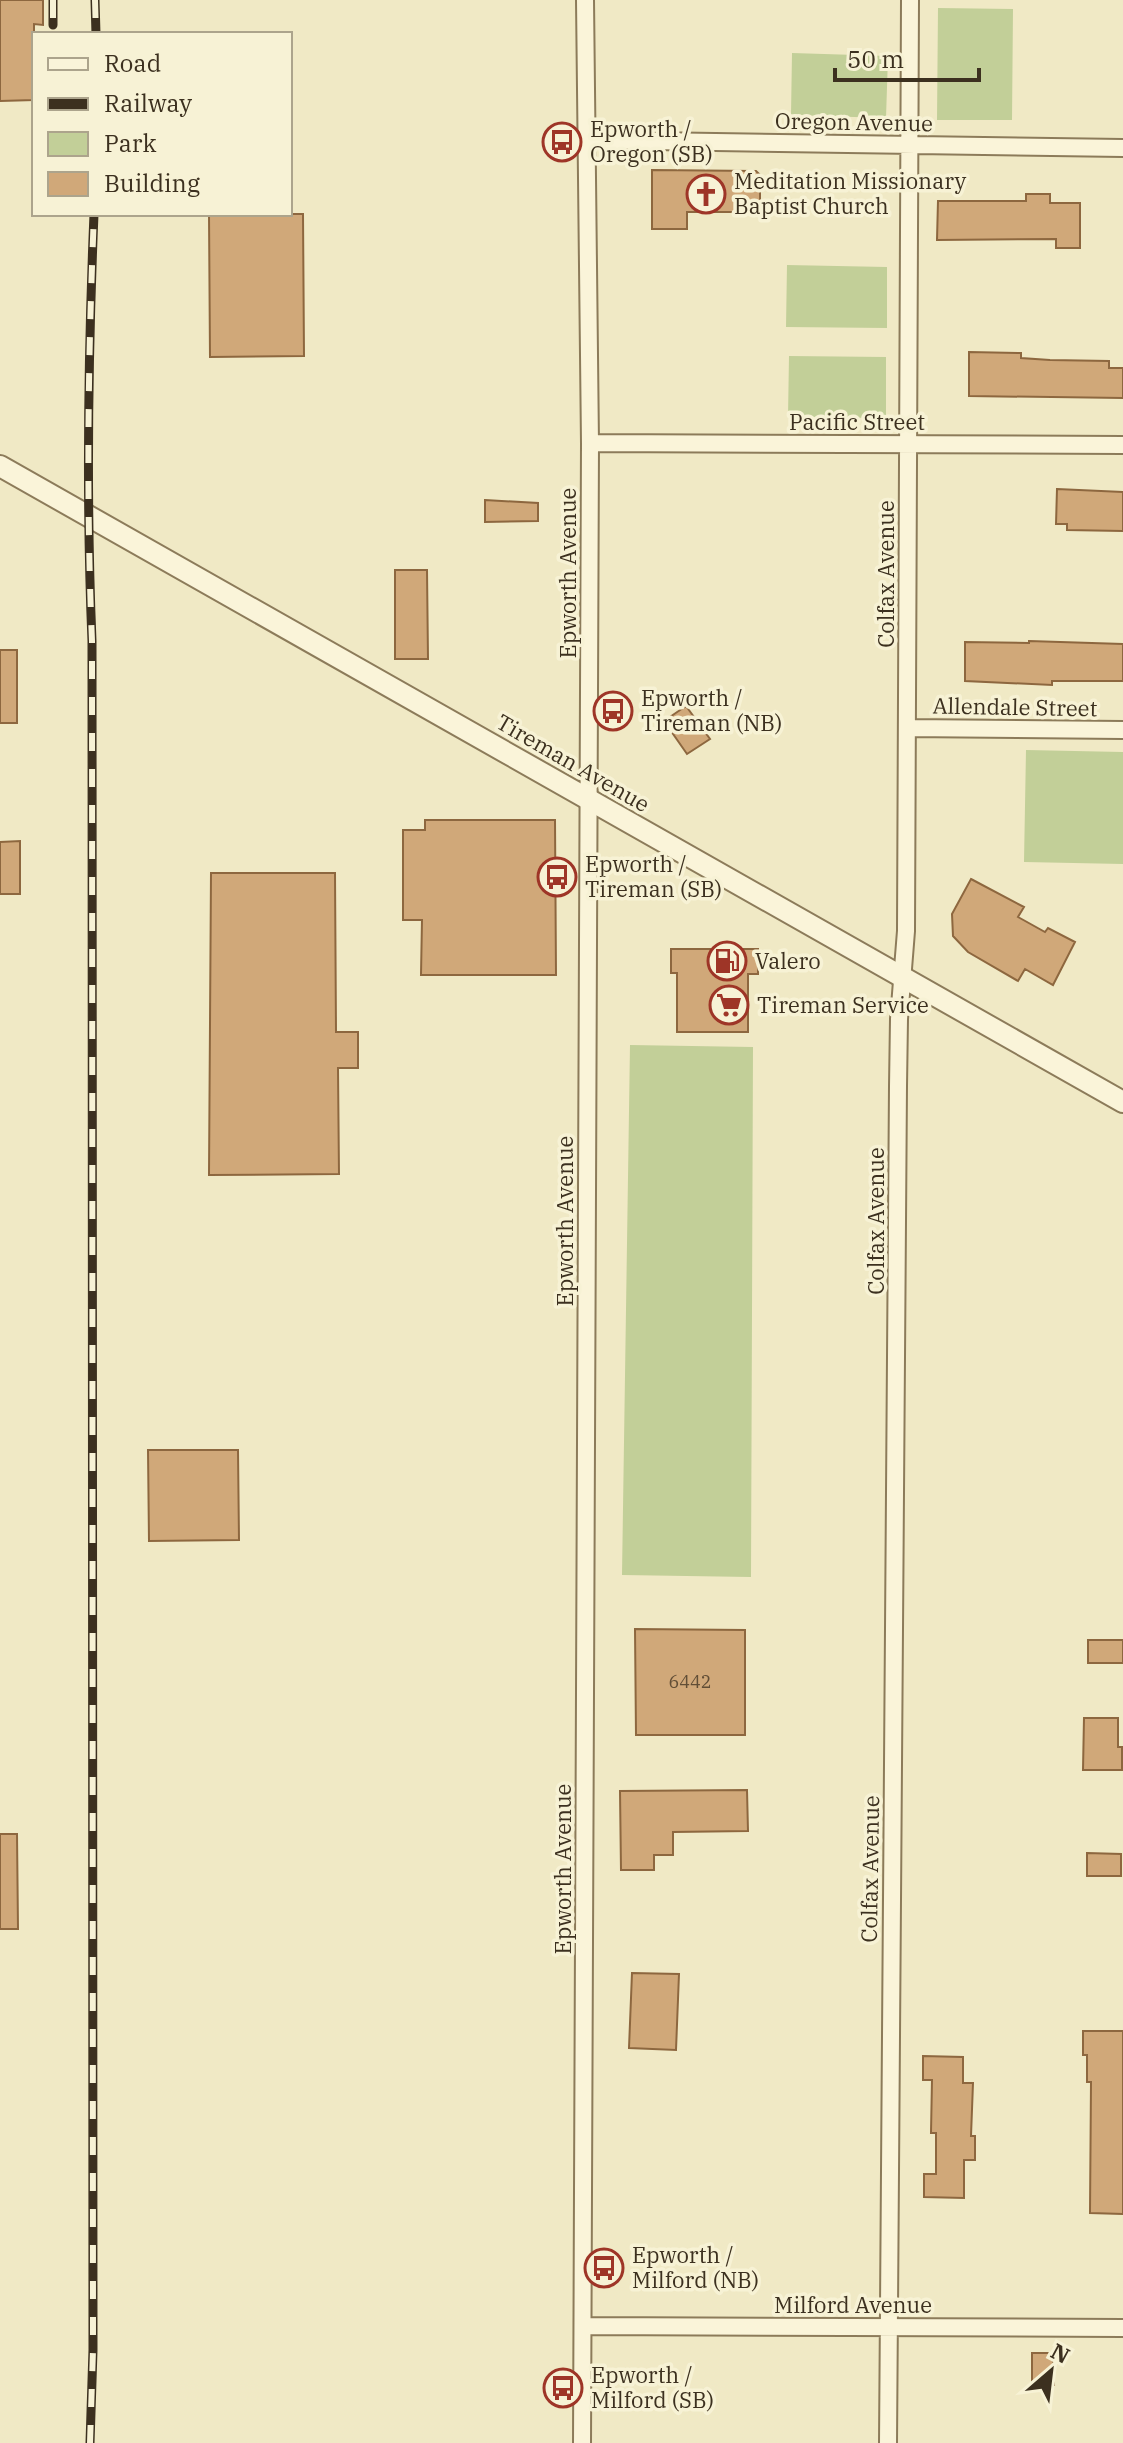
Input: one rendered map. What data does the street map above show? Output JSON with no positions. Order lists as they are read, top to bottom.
{
  "streets": {
    "street": [
      "Oregon Avenue",
      "Pacific Street",
      "Epworth Avenue",
      "Colfax Avenue",
      "Allendale Street",
      "Tireman Avenue",
      "Milford Avenue"
    ]
  },
  "crossings": [
    ["Oregon Avenue", "Epworth Avenue"],
    ["Oregon Avenue", "Colfax Avenue"],
    ["Pacific Street", "Epworth Avenue"],
    ["Pacific Street", "Colfax Avenue"],
    ["Epworth Avenue", "Tireman Avenue"],
    ["Epworth Avenue", "Milford Avenue"],
    ["Colfax Avenue", "Allendale Street"],
    ["Colfax Avenue", "Tireman Avenue"],
    ["Colfax Avenue", "Milford Avenue"]
  ],
  "places": {
    "bus stop": [
      "Epworth / Oregon (SB)",
      "Epworth / Tireman (NB)",
      "Epworth / Tireman (SB)",
      "Epworth / Milford (NB)",
      "Epworth / Milford (SB)"
    ],
    "church": ["Meditation Missionary Baptist Church"],
    "fuel station": ["Valero"],
    "supermarket": ["Tireman Service"]
  },
  "house_numbers": ["6442"],
  "legend": [
    "Road",
    "Railway",
    "Park",
    "Building"
  ],
  "scale_bar": "50 m",
  "north": "top right"
}
